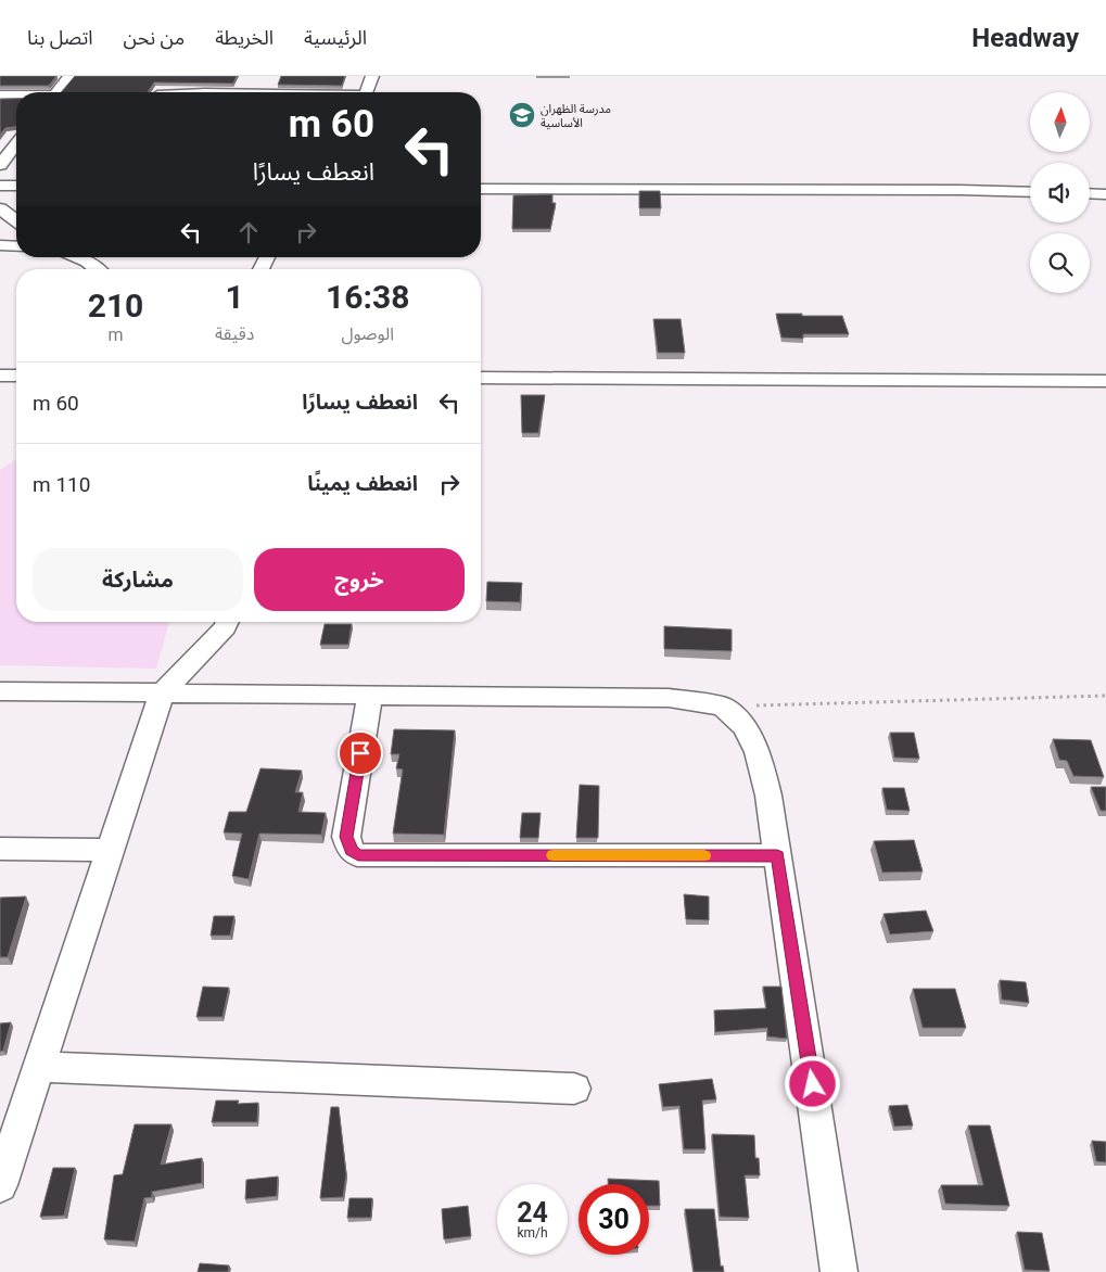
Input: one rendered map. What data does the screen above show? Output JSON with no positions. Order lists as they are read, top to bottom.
{
  "places": {
    "school or university": ["مدرسة الظهران الأساسية"]
  },
  "north": "top",
  "page": {
    "header": "Headway",
    "nav": [
      "الرئيسية",
      "الخريطة",
      "من نحن",
      "اتصل بنا"
    ],
    "turn": ["60 m", "انعطف يسارًا"],
    "eta": [
      "16:38",
      "الوصول",
      "1",
      "دقيقة",
      "210",
      "m"
    ],
    "list": [
      {
        "name": "انعطف يسارًا",
        "value": "60 m"
      },
      {
        "name": "انعطف يمينًا",
        "value": "110 m"
      }
    ],
    "buttons": ["خروج", "مشاركة"],
    "speed": "24 km/h",
    "limit": "30"
  }
}
